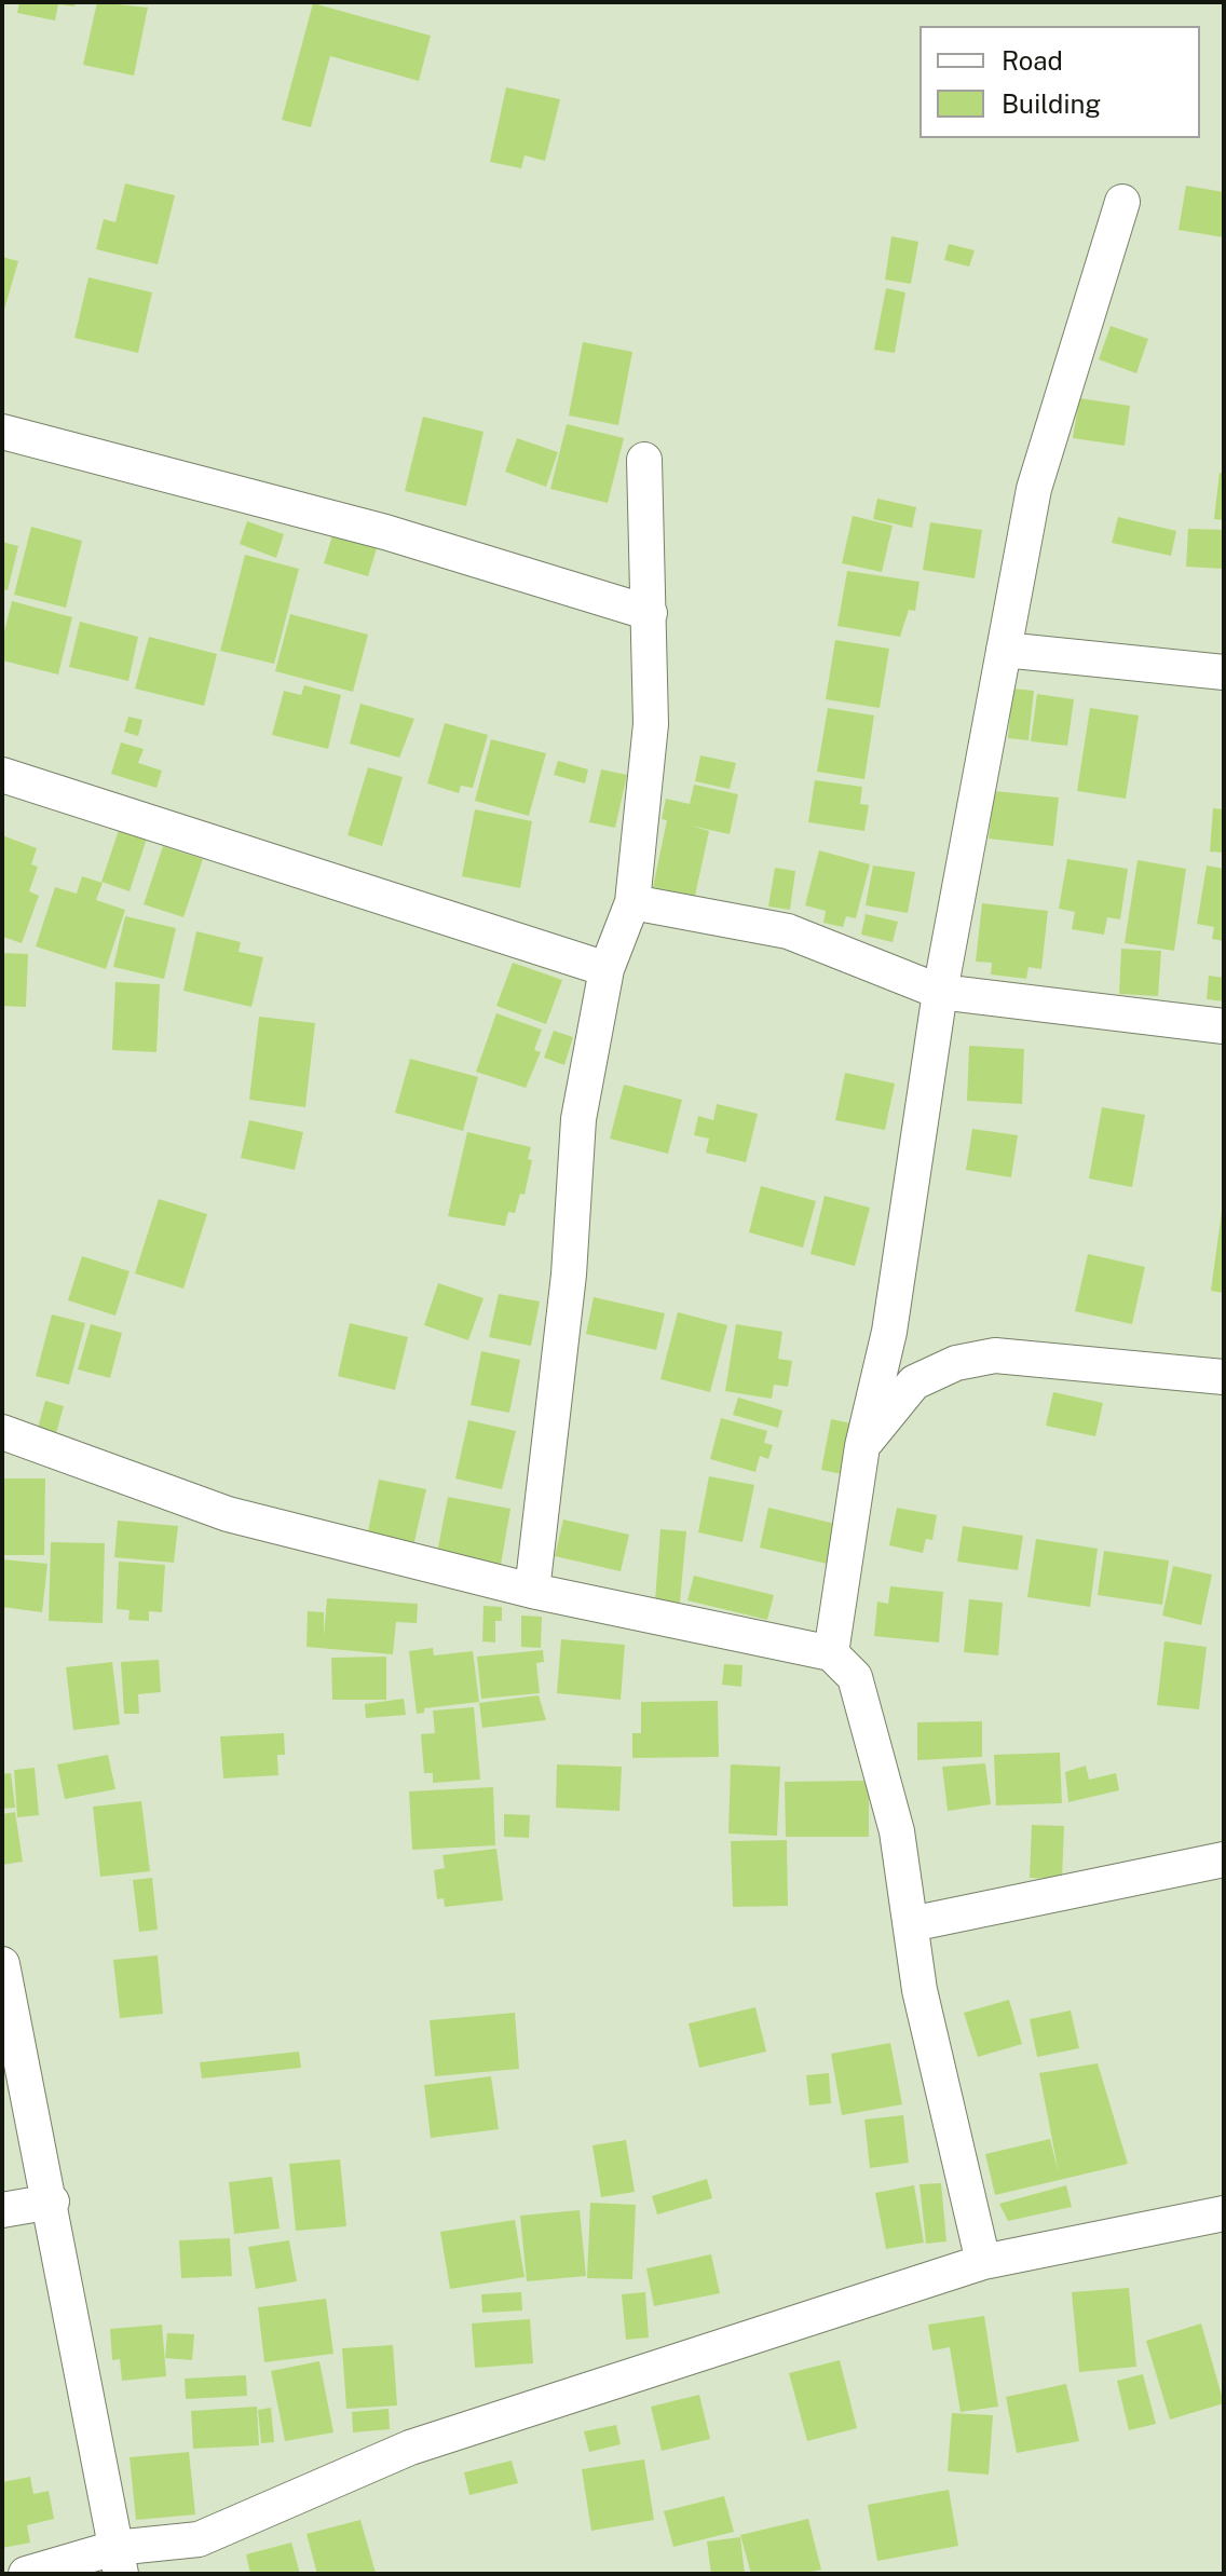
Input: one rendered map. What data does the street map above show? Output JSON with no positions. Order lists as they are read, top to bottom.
{
  "legend": ["Road", "Building"]
}
